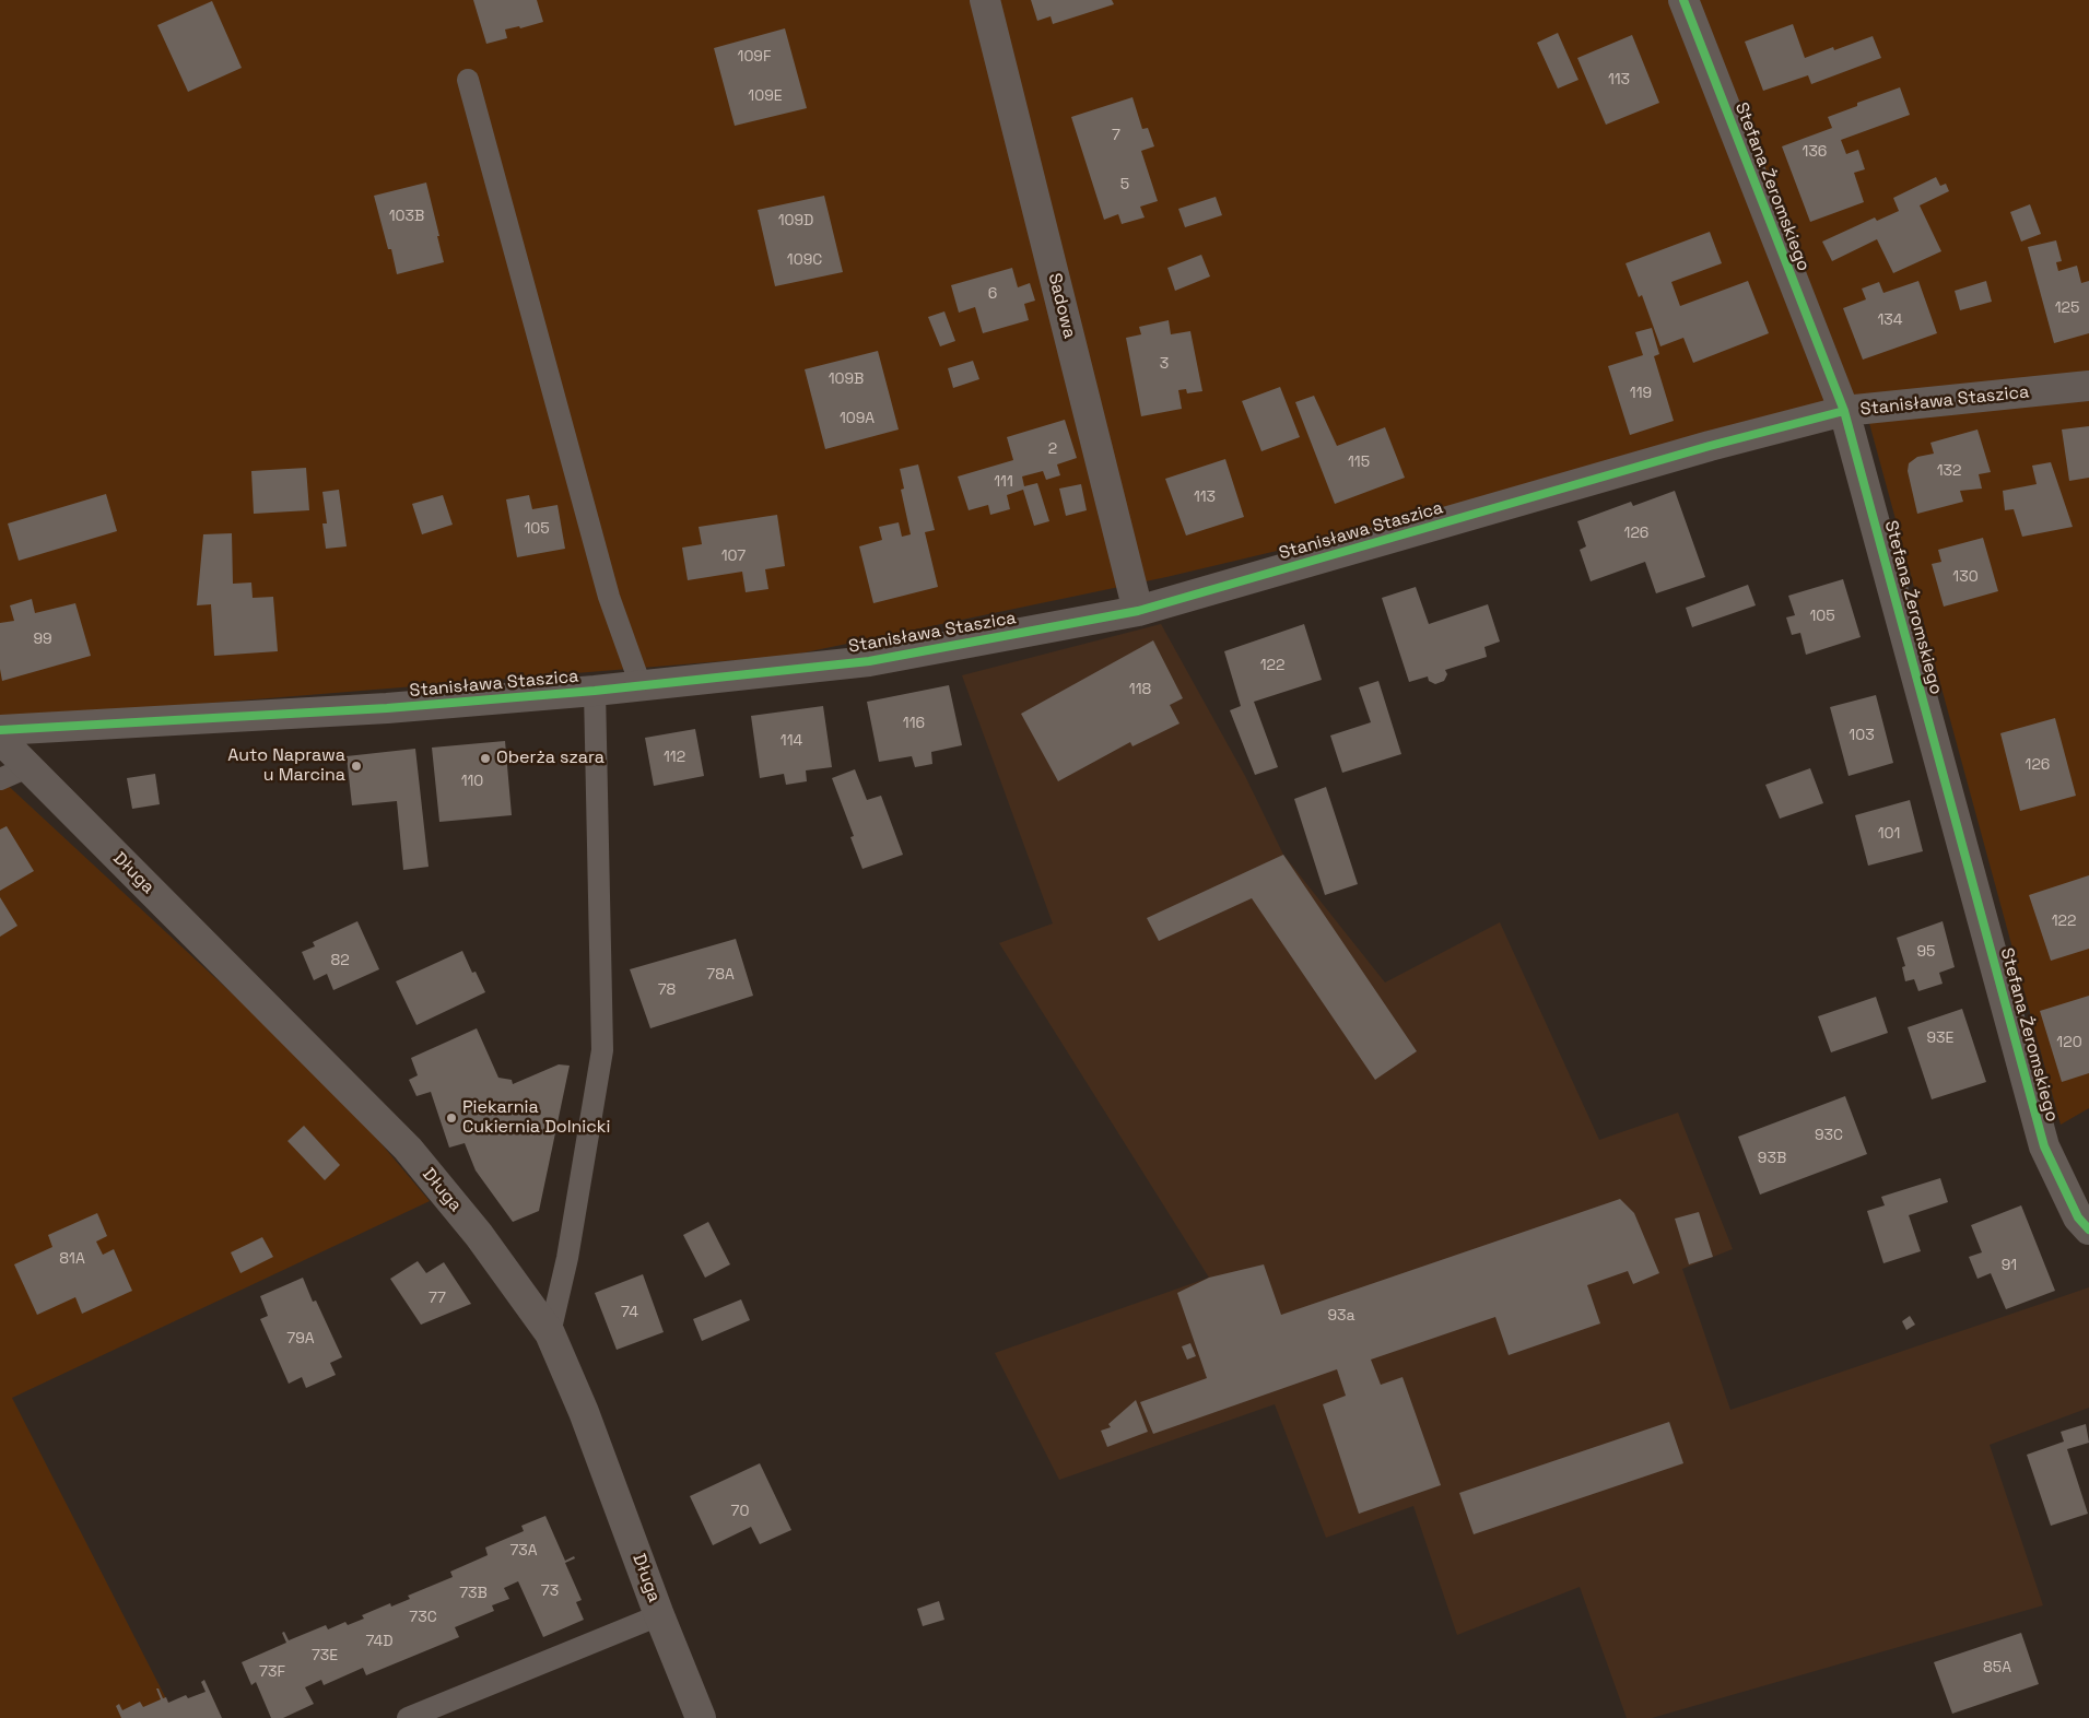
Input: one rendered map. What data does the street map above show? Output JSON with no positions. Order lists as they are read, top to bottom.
{
  "streets": {
    "street": [
      "Stefana Żeromskiego",
      "Sadowa",
      "Stanisława Staszica",
      "Długa"
    ]
  },
  "crossings": [
    ["Stefana Żeromskiego", "Stanisława Staszica"],
    ["Sadowa", "Stanisława Staszica"]
  ],
  "places": ["Oberża szara", "Auto Naprawa u Marcina", "Piekarnia Cukiernia Dolnicki"],
  "house_numbers": [
    "109F",
    "113",
    "109E",
    "7",
    "136",
    "5",
    "103B",
    "109D",
    "109C",
    "6",
    "125",
    "134",
    "3",
    "109B",
    "119",
    "109A",
    "2",
    "115",
    "132",
    "111",
    "113",
    "105",
    "126",
    "107",
    "130",
    "105",
    "99",
    "122",
    "118",
    "116",
    "103",
    "114",
    "112",
    "126",
    "110",
    "101",
    "122",
    "95",
    "82",
    "78A",
    "78",
    "93E",
    "120",
    "93C",
    "93B",
    "81A",
    "91",
    "77",
    "74",
    "93a",
    "79A",
    "70",
    "73A",
    "73",
    "73B",
    "73C",
    "74D",
    "73E",
    "85A",
    "73F"
  ]
}
